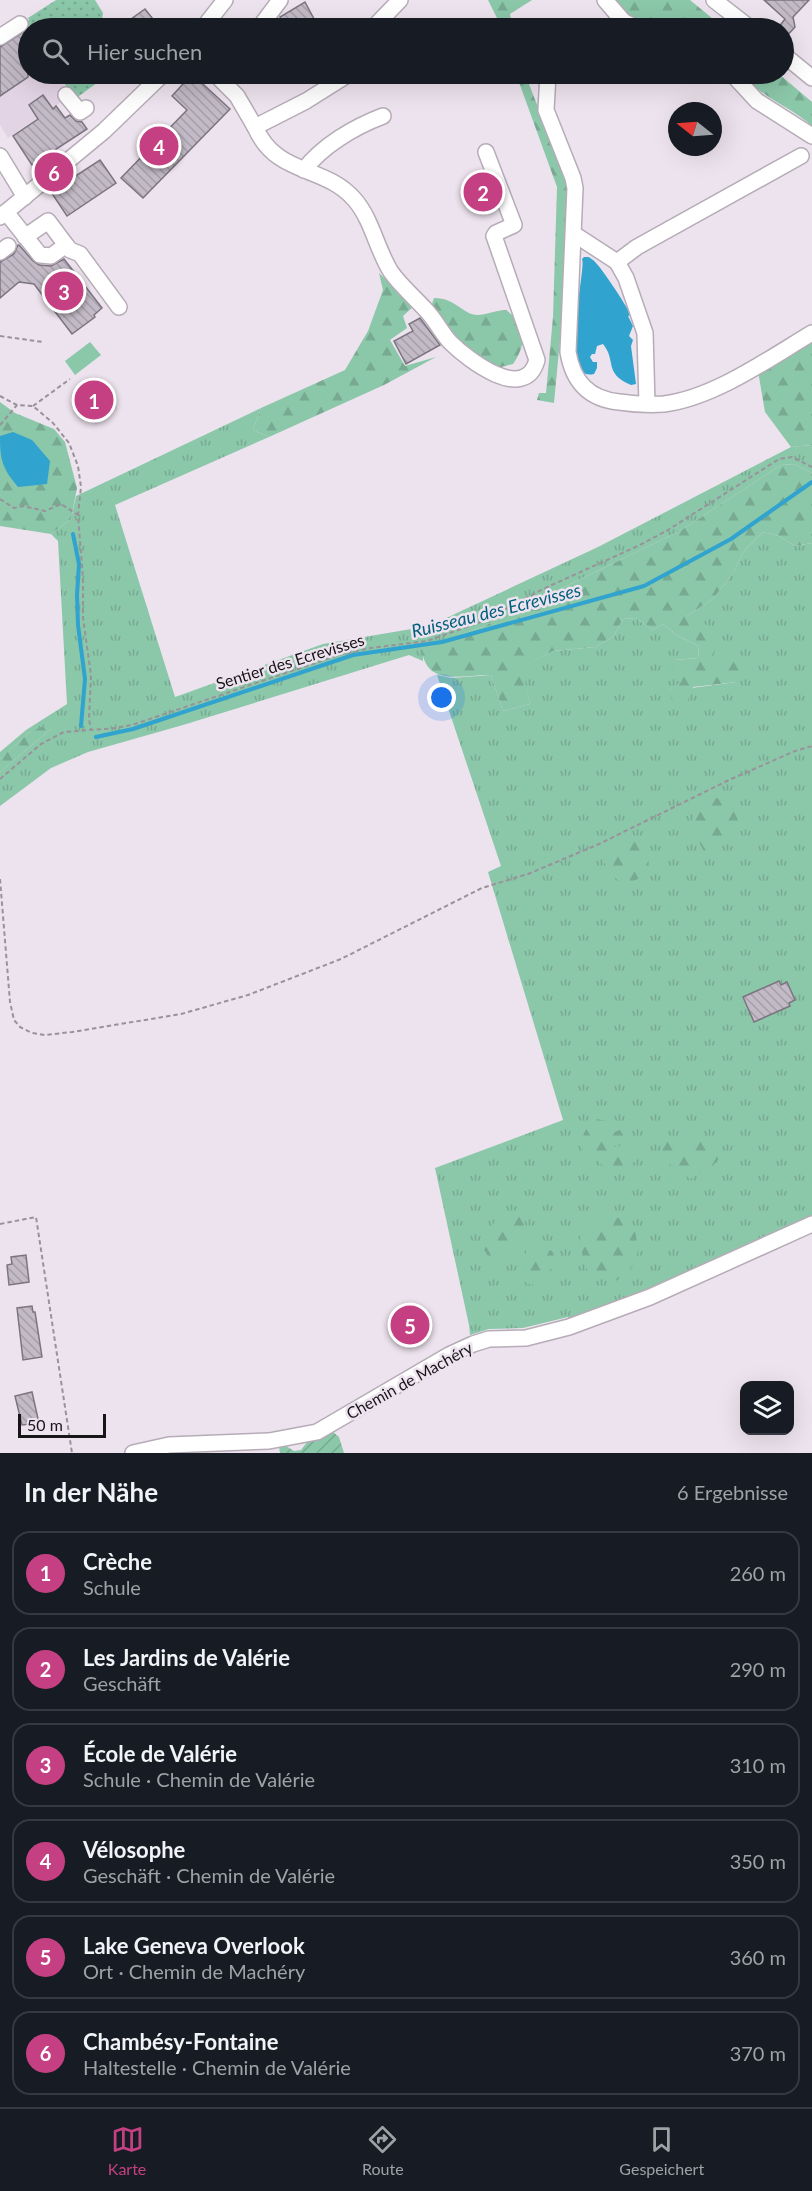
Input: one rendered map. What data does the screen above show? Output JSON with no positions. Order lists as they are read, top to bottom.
{
  "streets": {
    "street": ["Chemin de Machéry"],
    "path": ["Sentier des Ecrevisses"]
  },
  "water": ["Ruisseau des Ecrevisses"],
  "scale_bar": "50 m",
  "north": "left",
  "page": {
    "search": "Hier suchen",
    "pins": [
      "4",
      "6",
      "2",
      "3",
      "1",
      "5"
    ],
    "scale": "50 m",
    "heading": ["In der Nähe", "6 Ergebnisse"],
    "list": [
      {
        "mark": "1",
        "name": "Crèche",
        "note": "Schule",
        "value": "260 m"
      },
      {
        "mark": "2",
        "name": "Les Jardins de Valérie",
        "note": "Geschäft",
        "value": "290 m"
      },
      {
        "mark": "3",
        "name": "École de Valérie",
        "note": "Schule · Chemin de Valérie",
        "value": "310 m"
      },
      {
        "mark": "4",
        "name": "Vélosophe",
        "note": "Geschäft · Chemin de Valérie",
        "value": "350 m"
      },
      {
        "mark": "5",
        "name": "Lake Geneva Overlook",
        "note": "Ort · Chemin de Machéry",
        "value": "360 m"
      },
      {
        "mark": "6",
        "name": "Chambésy-Fontaine",
        "note": "Haltestelle · Chemin de Valérie",
        "value": "370 m"
      }
    ],
    "nav": ["Karte", "Route", "Gespeichert"]
  }
}
